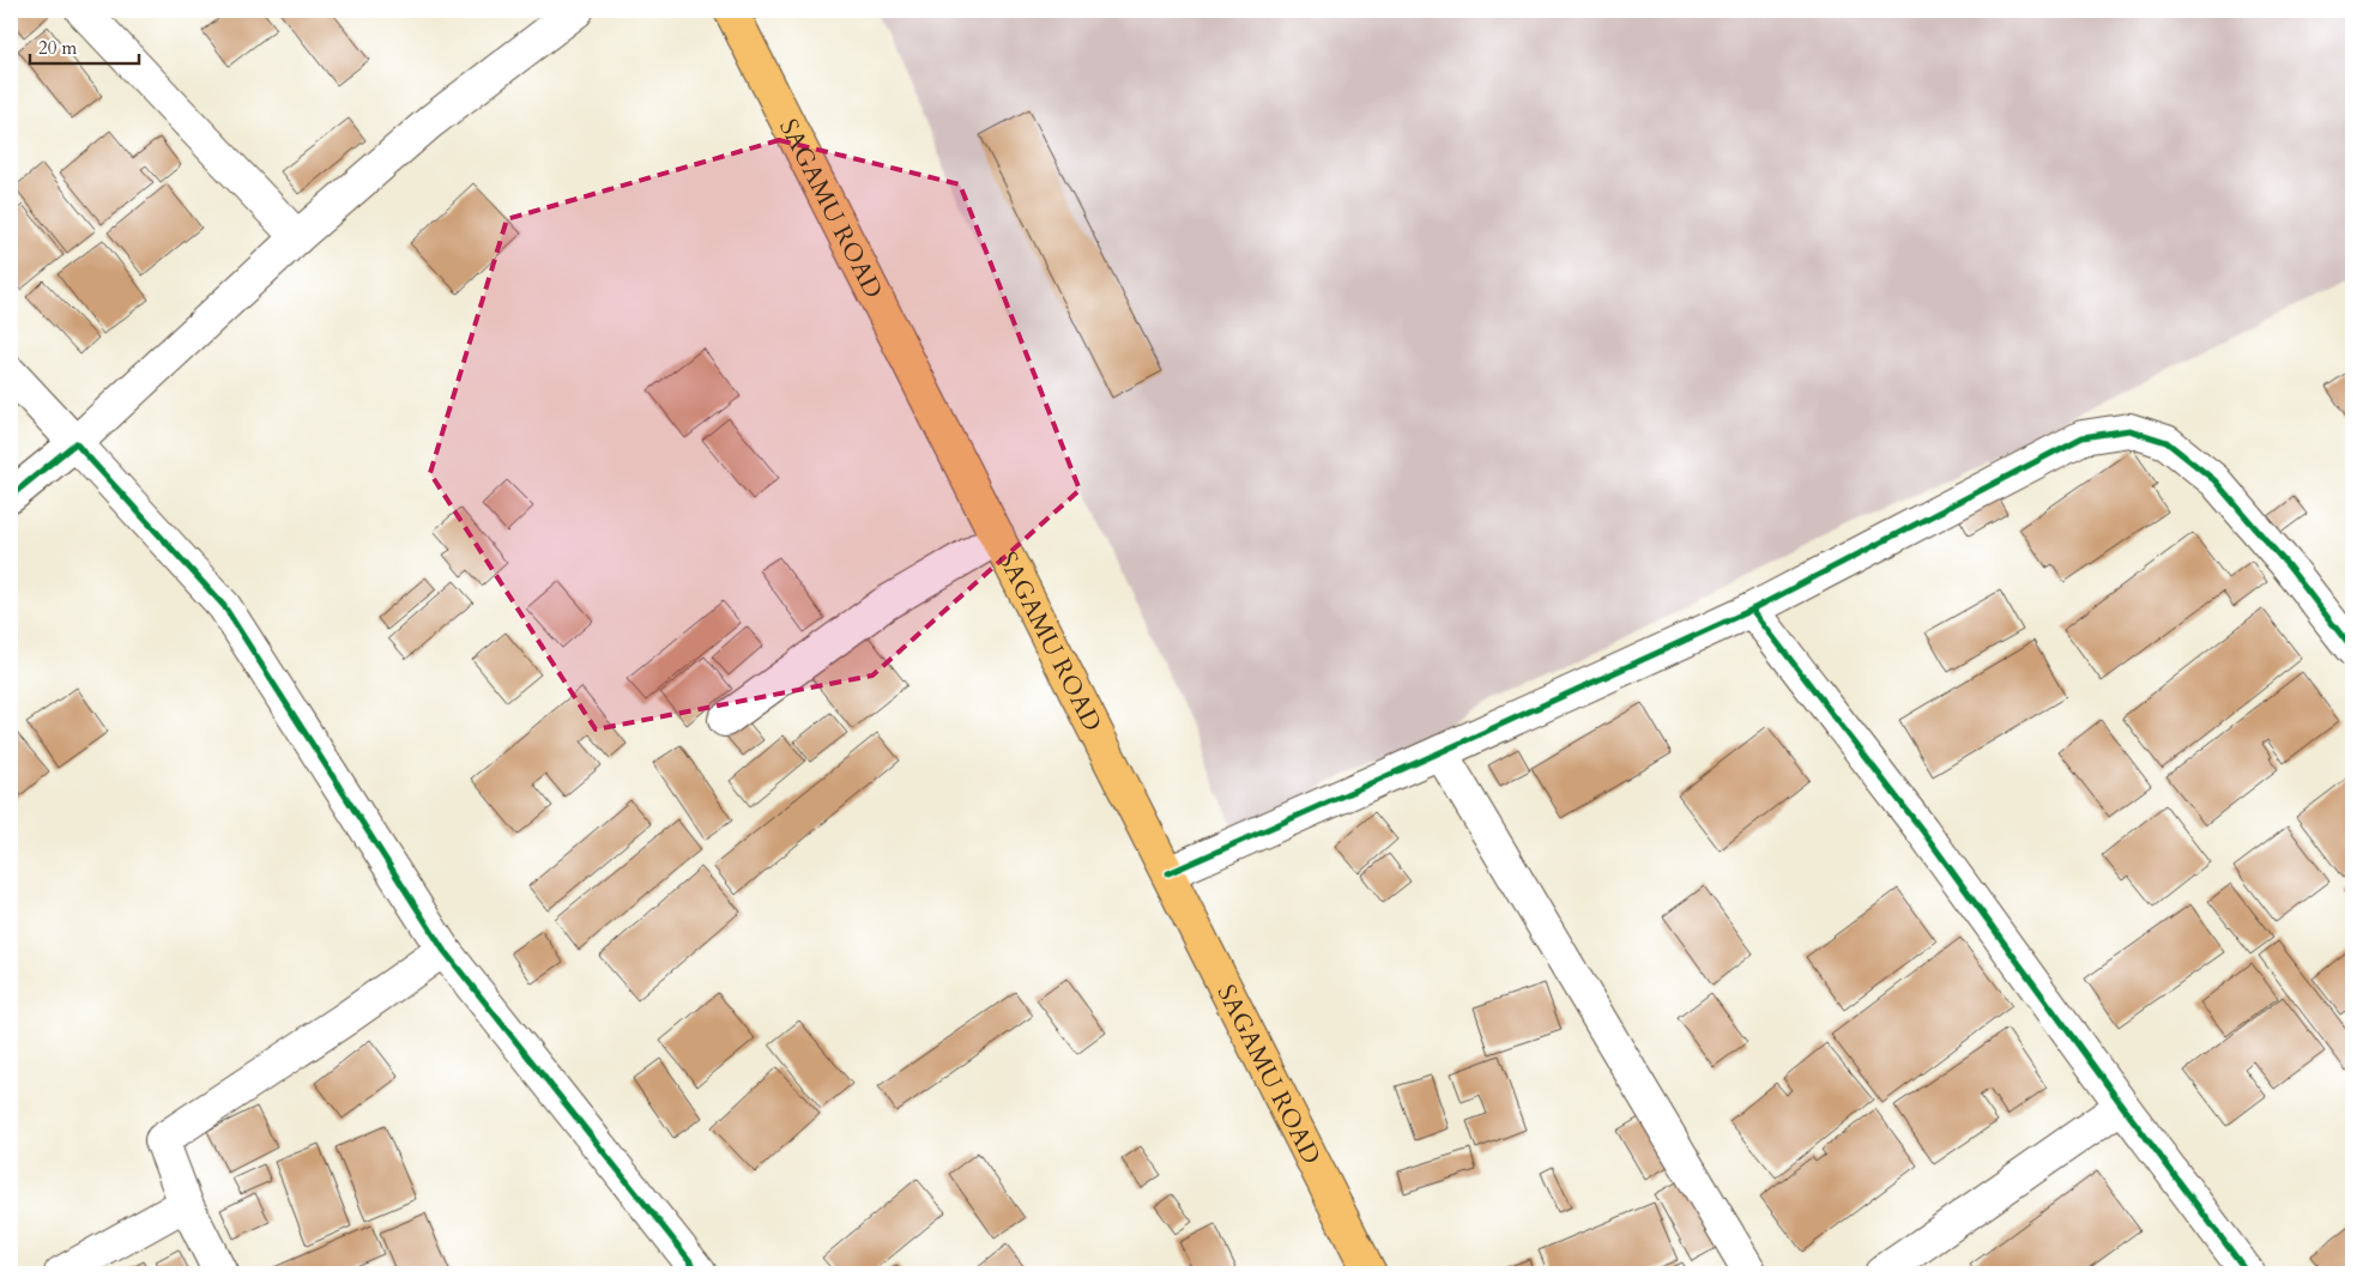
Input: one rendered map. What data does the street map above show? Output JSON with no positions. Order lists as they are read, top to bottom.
{
  "streets": {
    "highway": ["SAGAMU ROAD"]
  },
  "scale_bar": "20 m"
}
